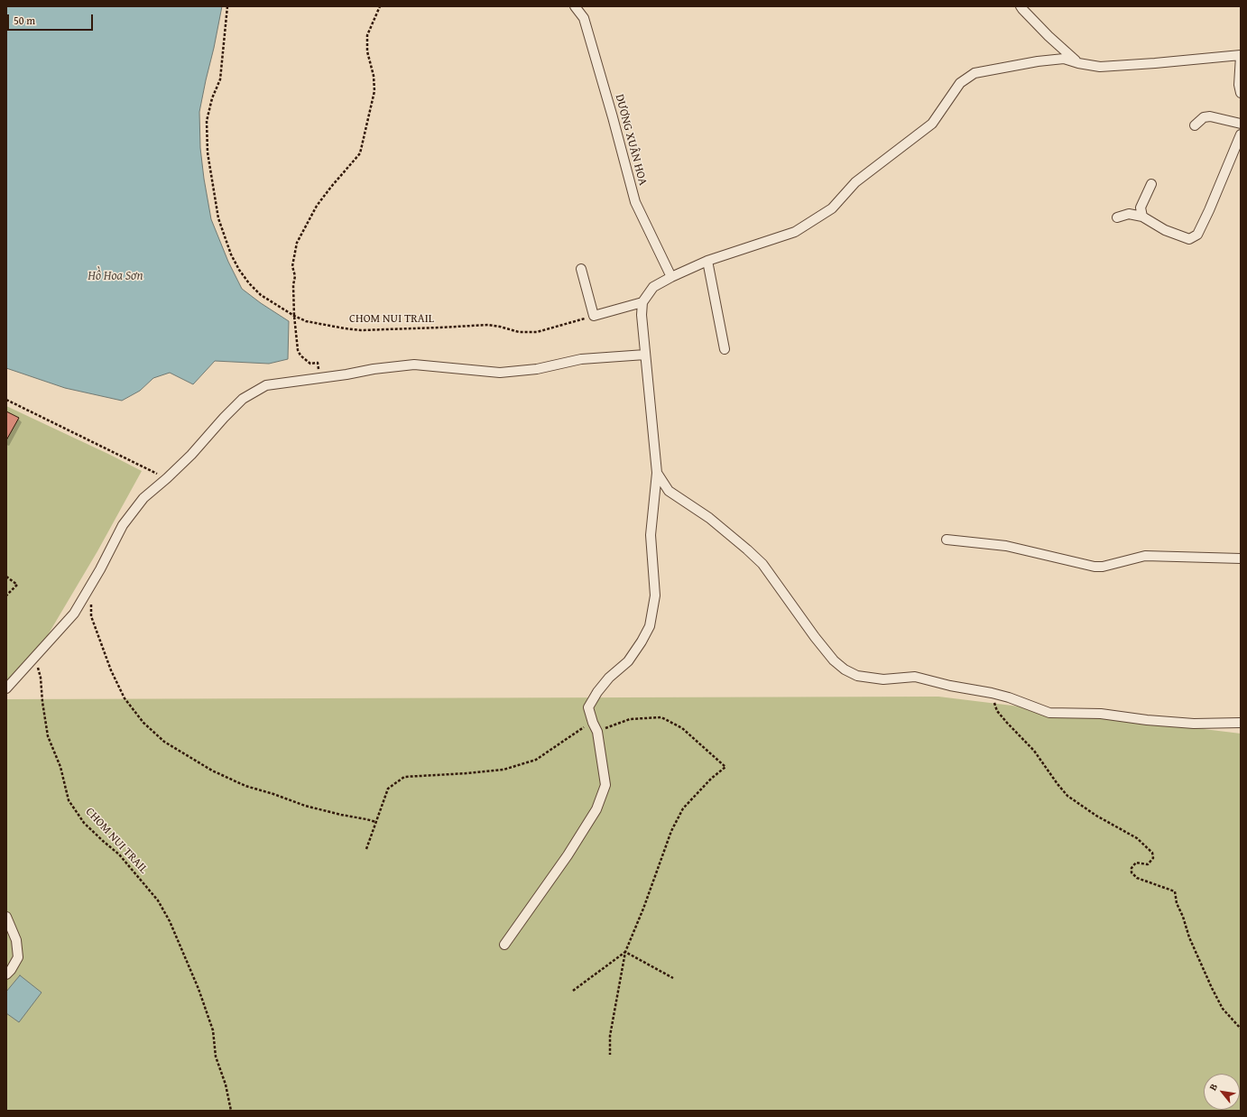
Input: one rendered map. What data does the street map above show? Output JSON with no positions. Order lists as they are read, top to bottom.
{
  "streets": {
    "street": ["DƯƠNG XUÂN HOA"],
    "path": ["CHOM NUI TRAIL"]
  },
  "water": ["Hồ Hoa Sơn"],
  "scale_bar": "50 m",
  "north": "top left"
}
